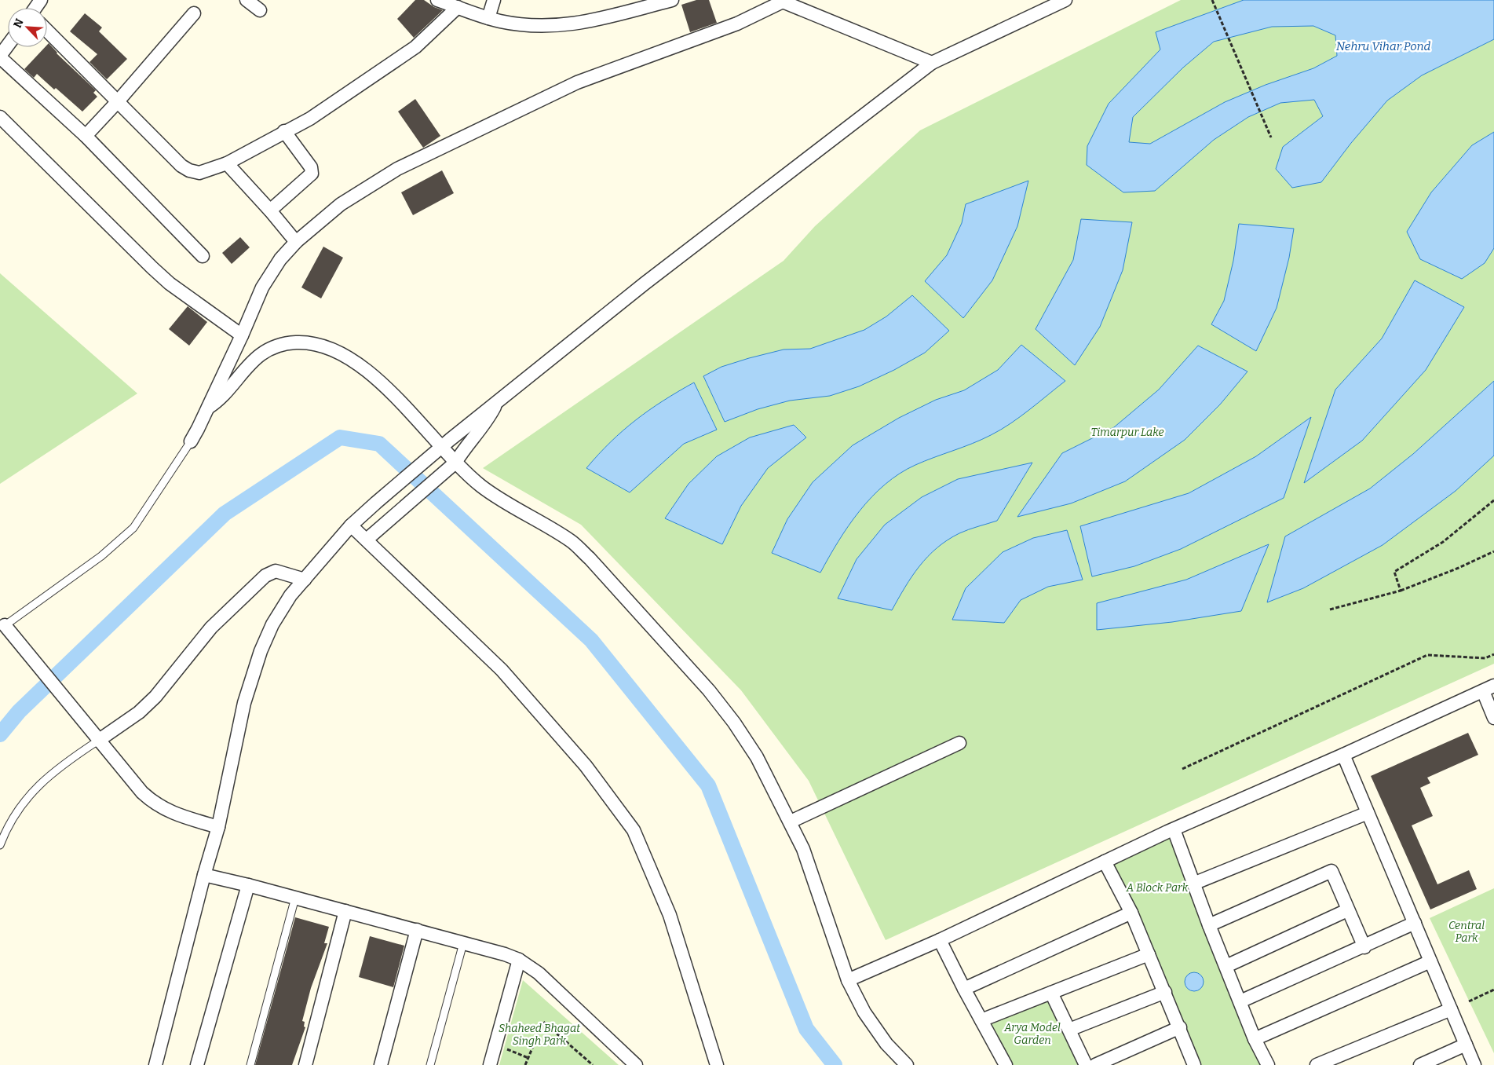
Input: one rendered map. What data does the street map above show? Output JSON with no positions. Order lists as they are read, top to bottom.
{
  "water": ["Nehru Vihar Pond"],
  "parks": [
    "Timarpur Lake",
    "A Block Park",
    "Central Park",
    "Arya Model Garden",
    "Shaheed Bhagat Singh Park"
  ],
  "north": "top left"
}
